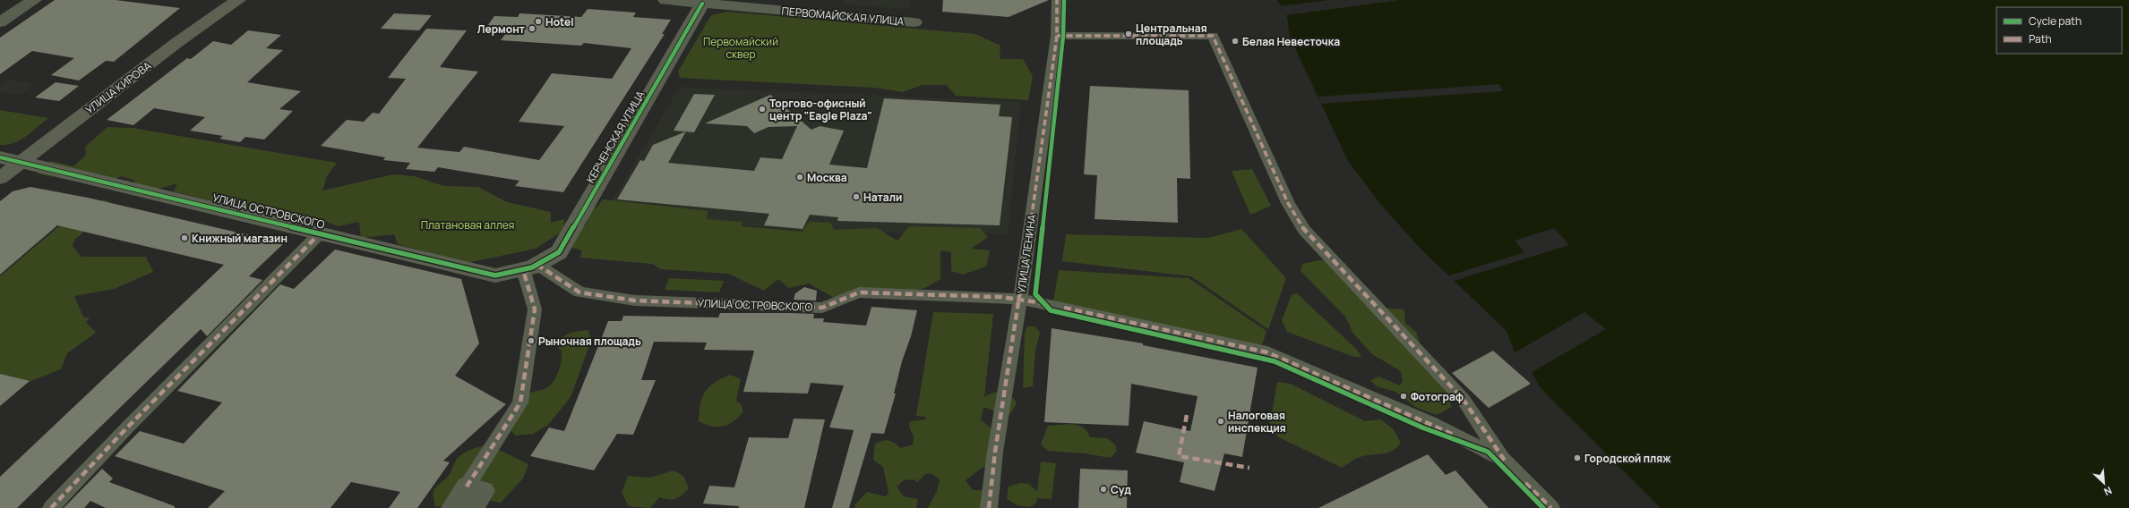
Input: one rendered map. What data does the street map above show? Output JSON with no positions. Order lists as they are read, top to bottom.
{
  "streets": {
    "main road": ["УЛИЦА КИРОВА"],
    "street": [
      "ПЕРВОМАЙСКАЯ УЛИЦА",
      "КЕРЧЕНСКАЯ УЛИЦА",
      "УЛИЦА ОСТРОВСКОГО",
      "УЛИЦА ЛЕНИНА"
    ]
  },
  "crossings": [
    ["ПЕРВОМАЙСКАЯ УЛИЦА", "КЕРЧЕНСКАЯ УЛИЦА"],
    ["УЛИЦА КИРОВА", "УЛИЦА ОСТРОВСКОГО"],
    ["КЕРЧЕНСКАЯ УЛИЦА", "УЛИЦА ОСТРОВСКОГО"],
    ["УЛИЦА ОСТРОВСКОГО", "УЛИЦА ЛЕНИНА"]
  ],
  "parks": ["Первомайский сквер", "Платановая аллея"],
  "places": [
    "Hotel",
    "Лермонт",
    "Центральная площадь",
    "Белая Невесточка",
    "Торгово-офисный центр \"Eagle Plaza\"",
    "Москва",
    "Натали",
    "Книжный магазин",
    "Рыночная площадь",
    "Фотограф",
    "Налоговая инспекция",
    "Городской пляж",
    "Суд"
  ],
  "legend": ["Cycle path", "Path"],
  "north": "bottom right"
}
